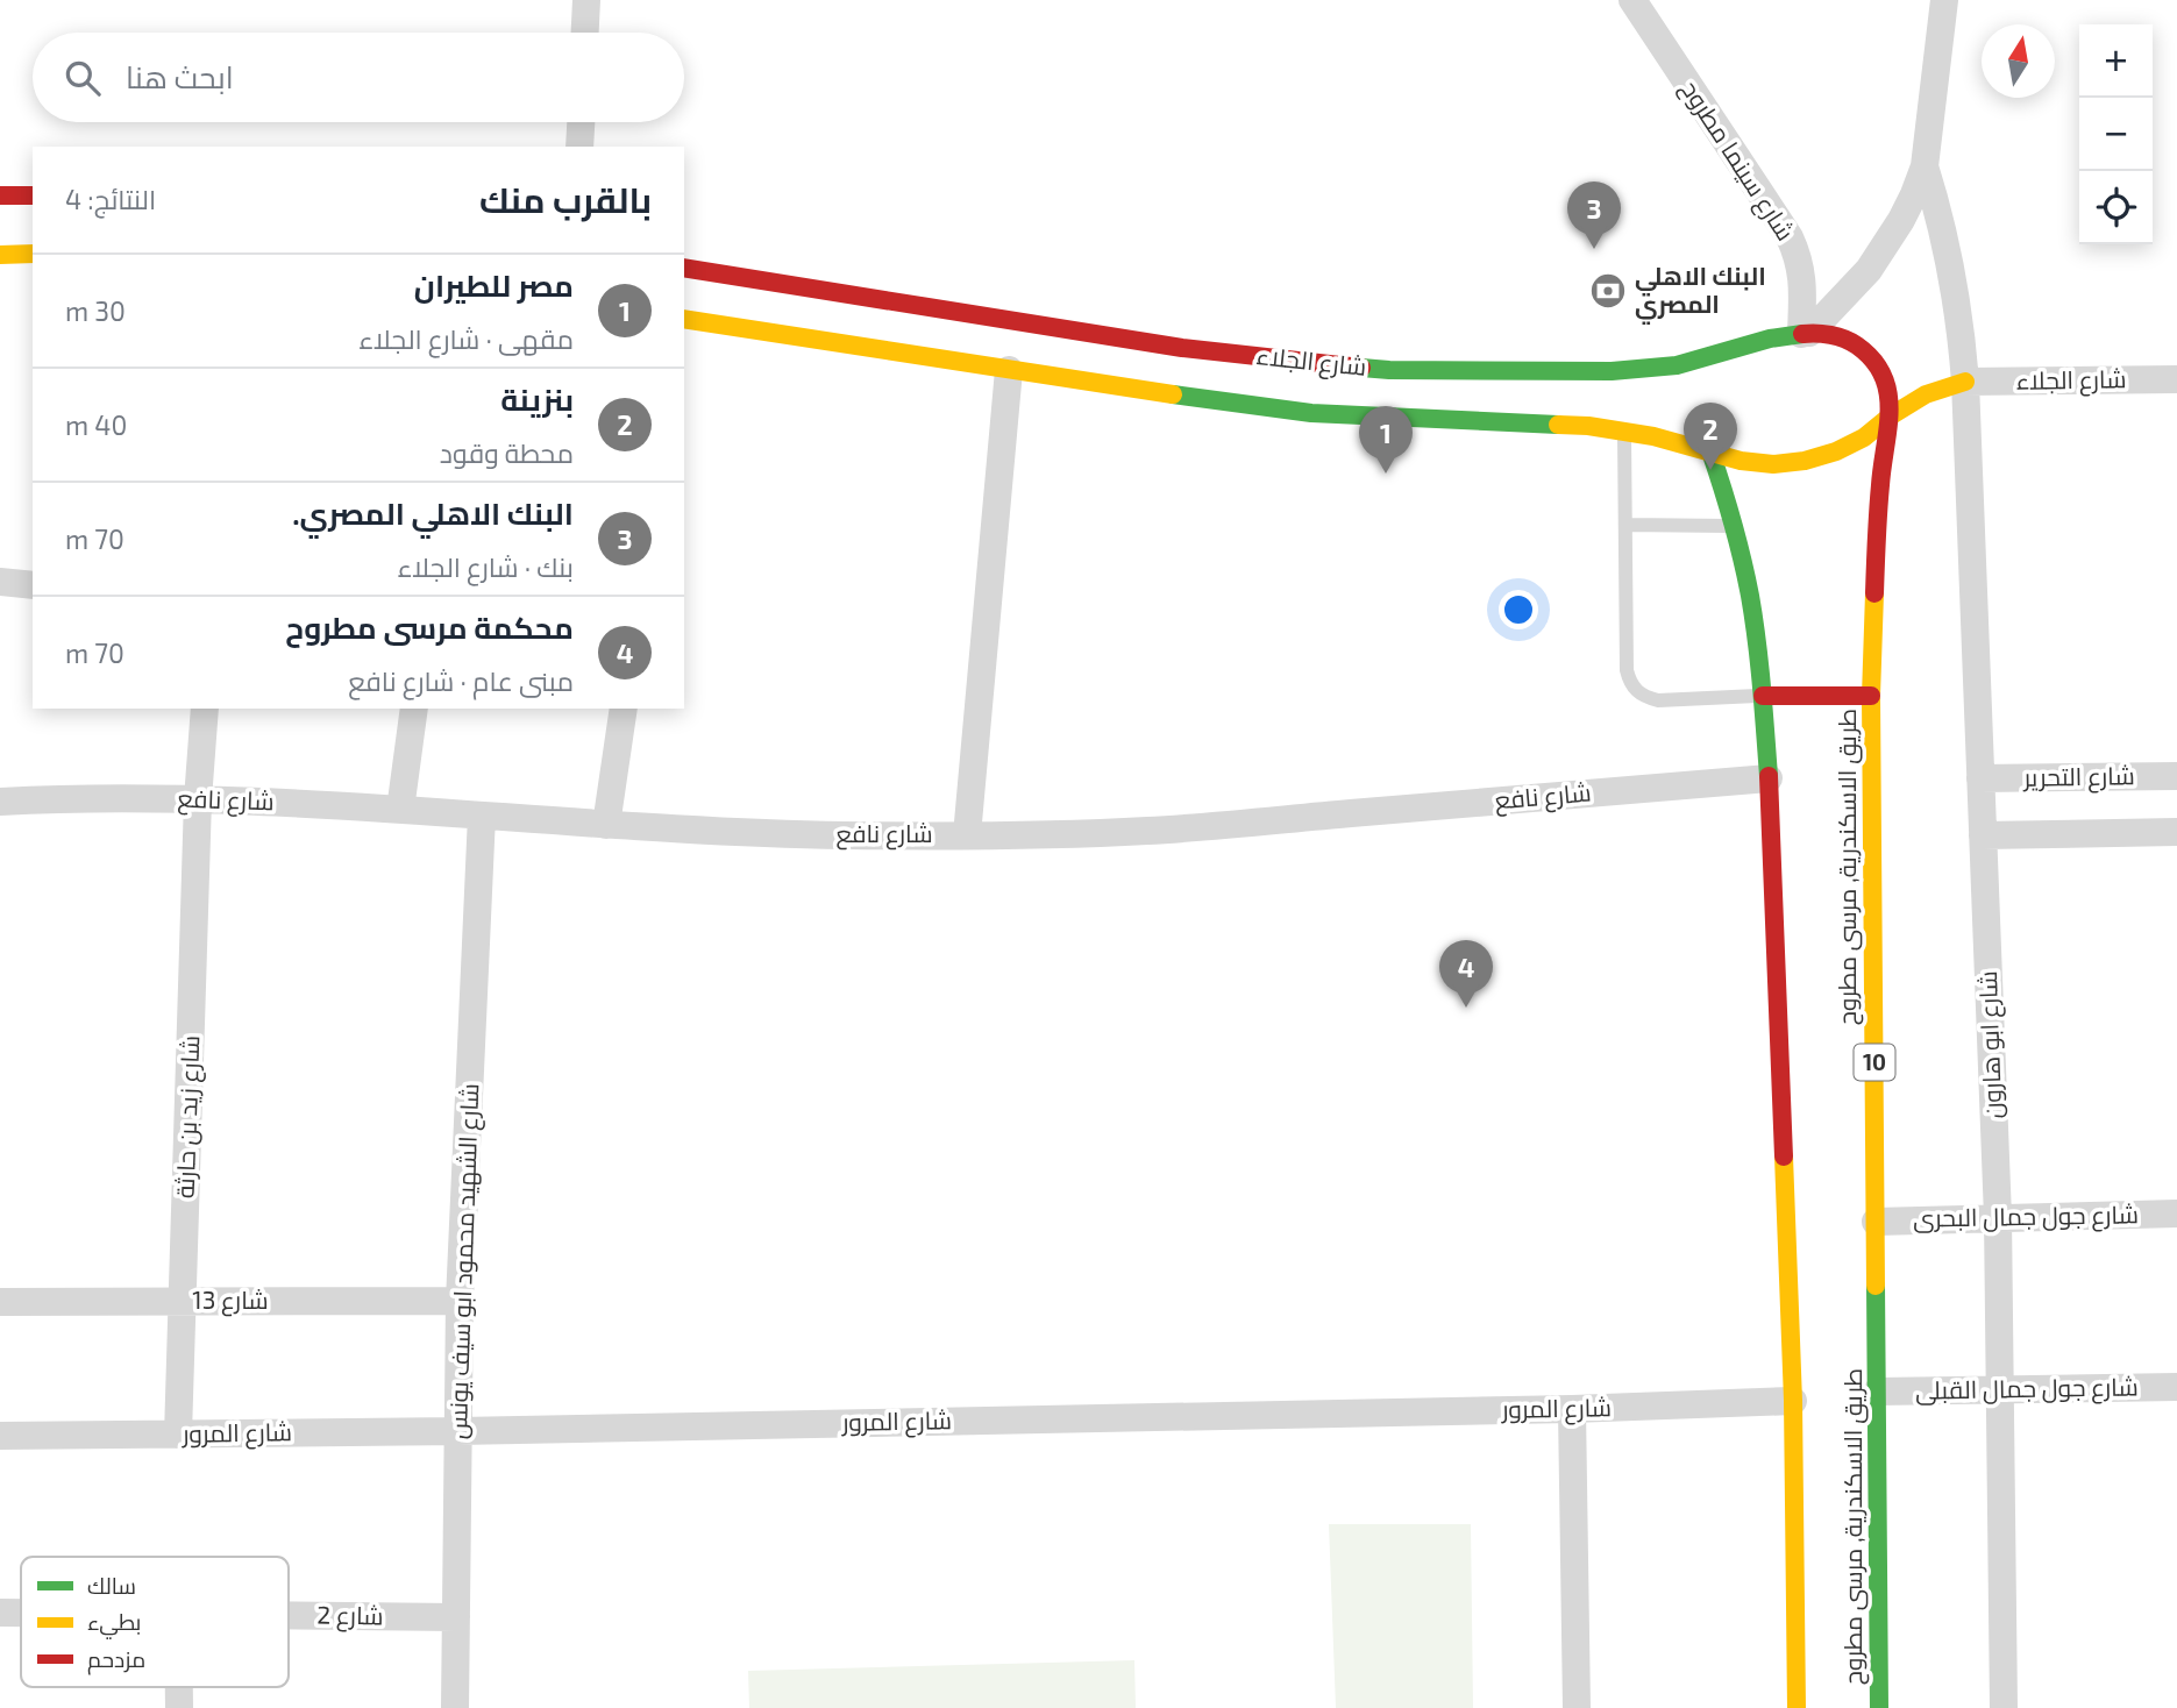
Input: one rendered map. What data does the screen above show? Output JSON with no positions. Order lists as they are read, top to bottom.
{
  "streets": {
    "main road": ["شارع الجلاء", "طريق الاسكندرية, مرسى مطروح", "10"],
    "street": [
      "شارع سينما مطروح",
      "شارع التحرير",
      "شارع نافع",
      "شارع ابو هارون",
      "شارع زيد بن حارثة",
      "شارع جول جمال البحرى",
      "شارع الشهيد محمود ابو سيف يونس",
      "شارع 13",
      "شارع جول جمال القبلى",
      "شارع المرور",
      "شارع 2"
    ]
  },
  "crossings": [
    ["شارع سينما مطروح", "شارع الجلاء"],
    ["شارع الجلاء", "طريق الاسكندرية, مرسى مطروح"],
    ["شارع الجلاء", "شارع ابو هارون"],
    ["شارع التحرير", "شارع ابو هارون"],
    ["شارع نافع", "شارع زيد بن حارثة"],
    ["شارع نافع", "شارع الشهيد محمود ابو سيف يونس"],
    ["طريق الاسكندرية, مرسى مطروح", "شارع جول جمال البحرى"],
    ["طريق الاسكندرية, مرسى مطروح", "شارع جول جمال القبلى"],
    ["شارع ابو هارون", "شارع جول جمال البحرى"],
    ["شارع ابو هارون", "شارع جول جمال القبلى"],
    ["شارع زيد بن حارثة", "شارع 13"],
    ["شارع زيد بن حارثة", "شارع المرور"],
    ["شارع الشهيد محمود ابو سيف يونس", "شارع 13"],
    ["شارع الشهيد محمود ابو سيف يونس", "شارع المرور"],
    ["شارع الشهيد محمود ابو سيف يونس", "شارع 2"]
  ],
  "places": {
    "bank": ["البنك الاهلي المصري"]
  },
  "legend": ["سالك", "بطيء", "مزدحم"],
  "north": "top",
  "page": {
    "map_buttons": ["+", "−"],
    "search": "ابحث هنا",
    "heading": ["بالقرب منك", "النتائج: 4"],
    "pins": [
      "3",
      "2",
      "1",
      "4"
    ],
    "list": [
      {
        "mark": "1",
        "name": "مصر للطيران",
        "note": "مقهى · شارع الجلاء",
        "value": "30 m"
      },
      {
        "mark": "2",
        "name": "بنزينة",
        "note": "محطة وقود",
        "value": "40 m"
      },
      {
        "mark": "3",
        "name": "البنك الاهلي المصري.",
        "note": "بنك · شارع الجلاء",
        "value": "70 m"
      },
      {
        "mark": "4",
        "name": "محكمة مرسى مطروح",
        "note": "مبنى عام · شارع نافع",
        "value": "70 m"
      }
    ]
  }
}
